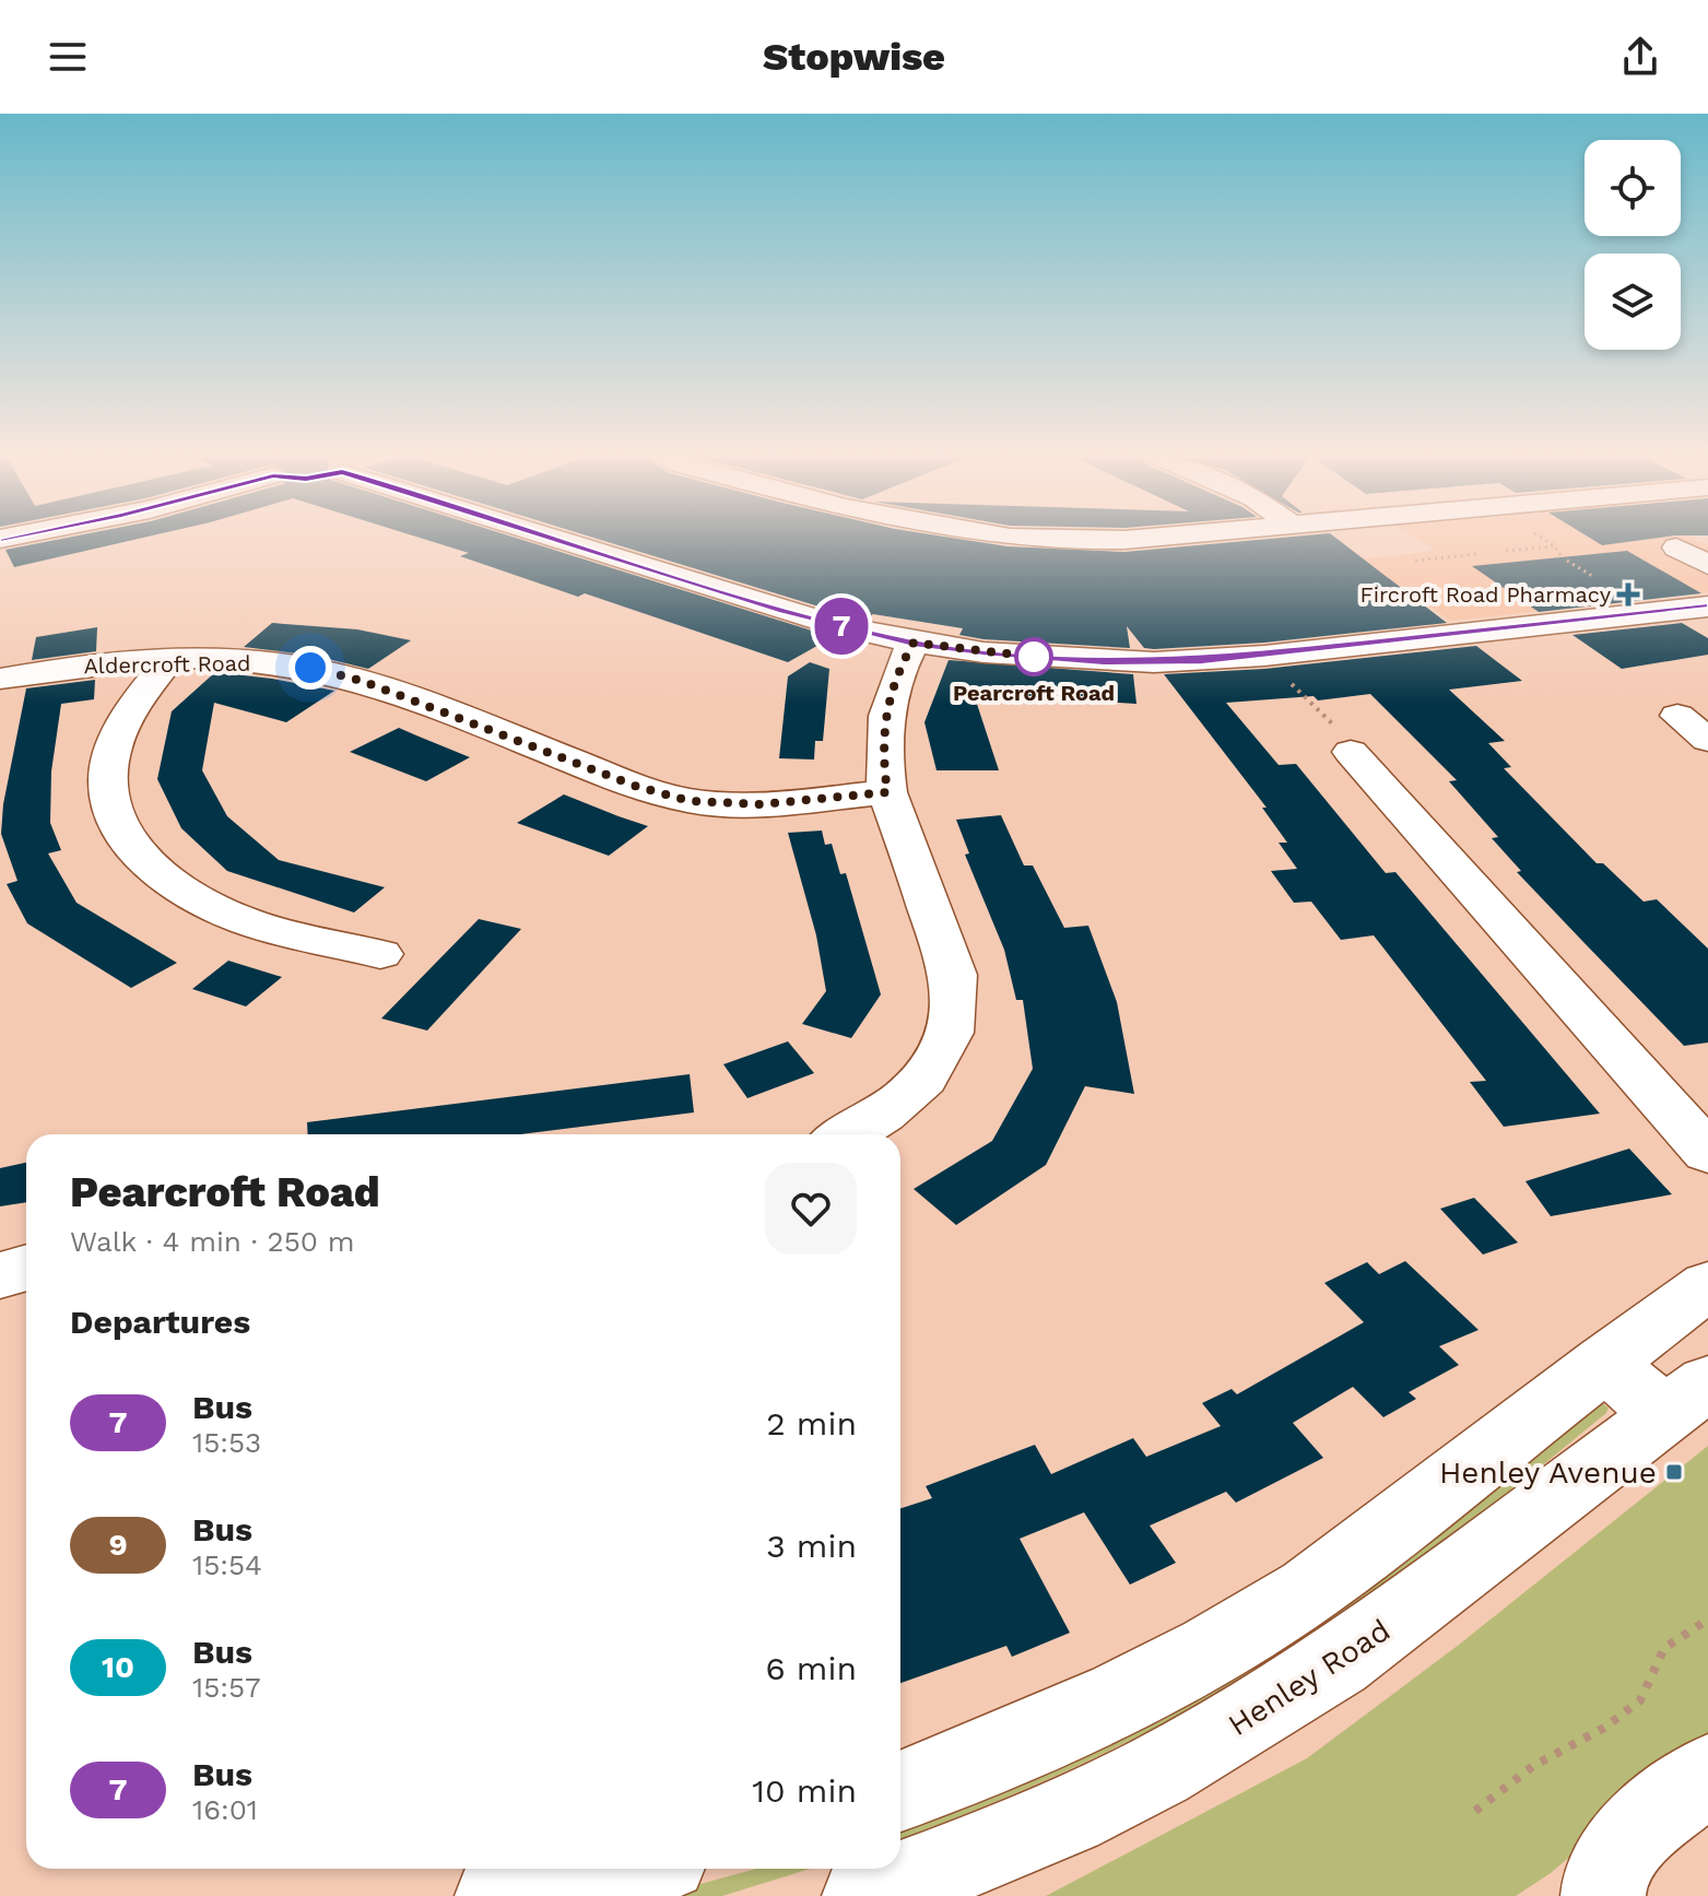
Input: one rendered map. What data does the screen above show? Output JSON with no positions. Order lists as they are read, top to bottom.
{
  "streets": {
    "street": ["Aldercroft Road", "Henley Road"]
  },
  "places": {
    "health": ["Fircroft Road Pharmacy"],
    "other": ["Pearcroft Road"],
    "transit": ["Henley Avenue"]
  },
  "lines": ["bus line 7"],
  "page": {
    "header": "Stopwise",
    "on_map": "7",
    "heading": [
      ["Pearcroft Road", "Walk · 4 min · 250 m"],
      "Departures"
    ],
    "list": [
      {
        "mark": "7",
        "name": "Bus",
        "note": "15:53",
        "value": "2 min"
      },
      {
        "mark": "9",
        "name": "Bus",
        "note": "15:54",
        "value": "3 min"
      },
      {
        "mark": "10",
        "name": "Bus",
        "note": "15:57",
        "value": "6 min"
      },
      {
        "mark": "7",
        "name": "Bus",
        "note": "16:01",
        "value": "10 min"
      }
    ]
  }
}
